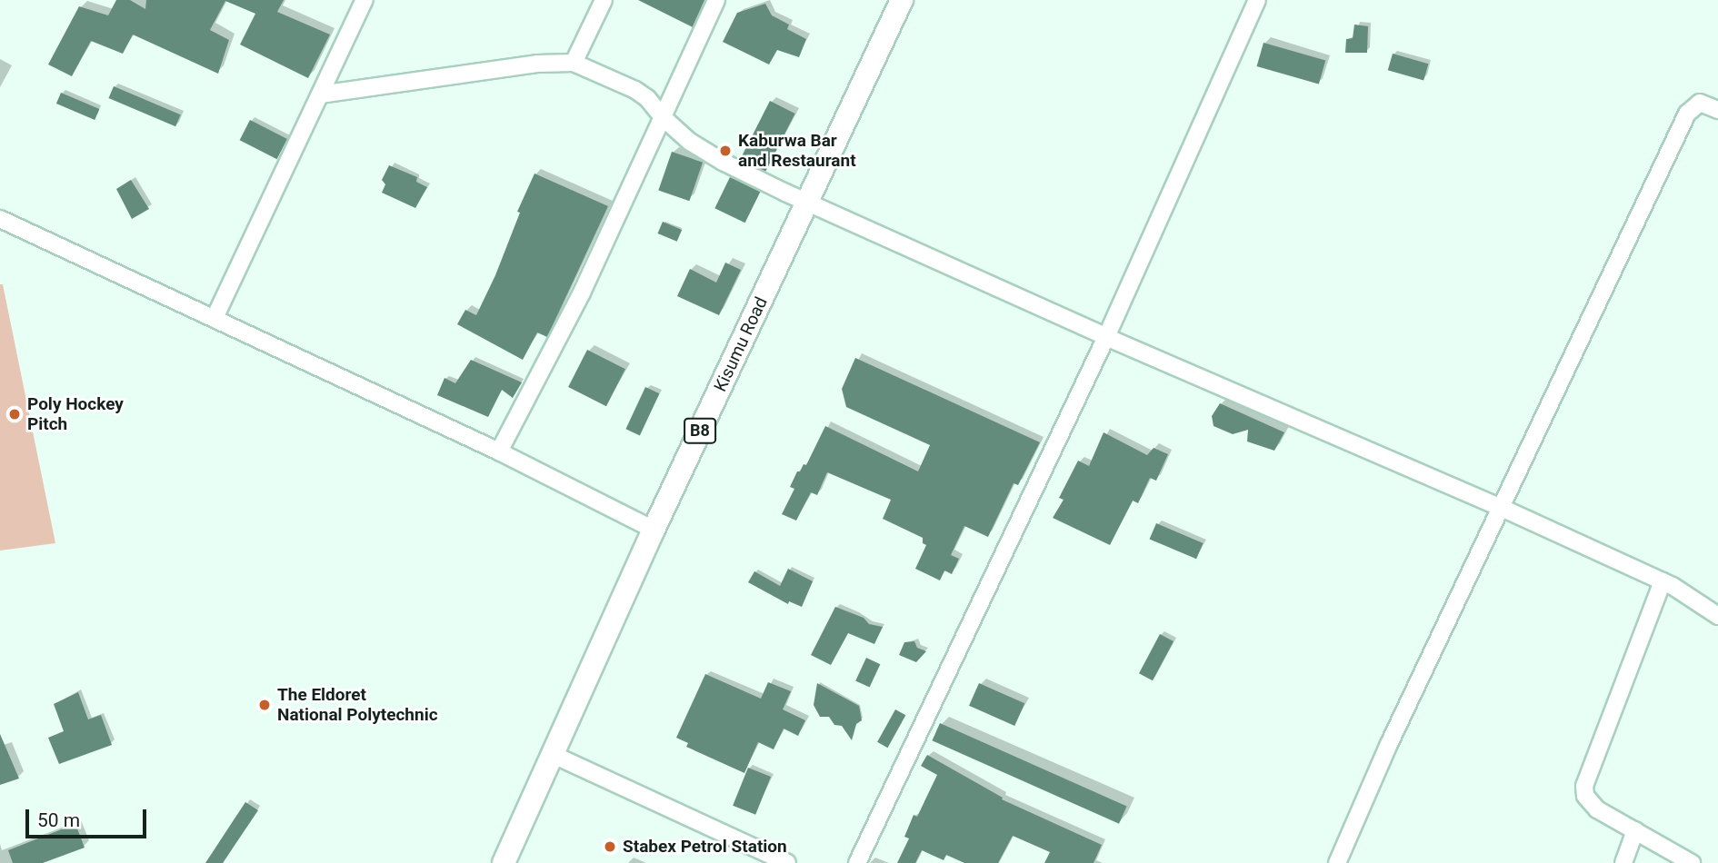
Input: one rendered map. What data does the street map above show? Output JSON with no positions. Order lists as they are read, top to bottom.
{
  "streets": {
    "highway": ["Kisumu Road", "B8"]
  },
  "places": [
    "Kaburwa Bar and Restaurant",
    "Poly Hockey Pitch",
    "The Eldoret National Polytechnic",
    "Stabex Petrol Station"
  ],
  "scale_bar": "50 m"
}
